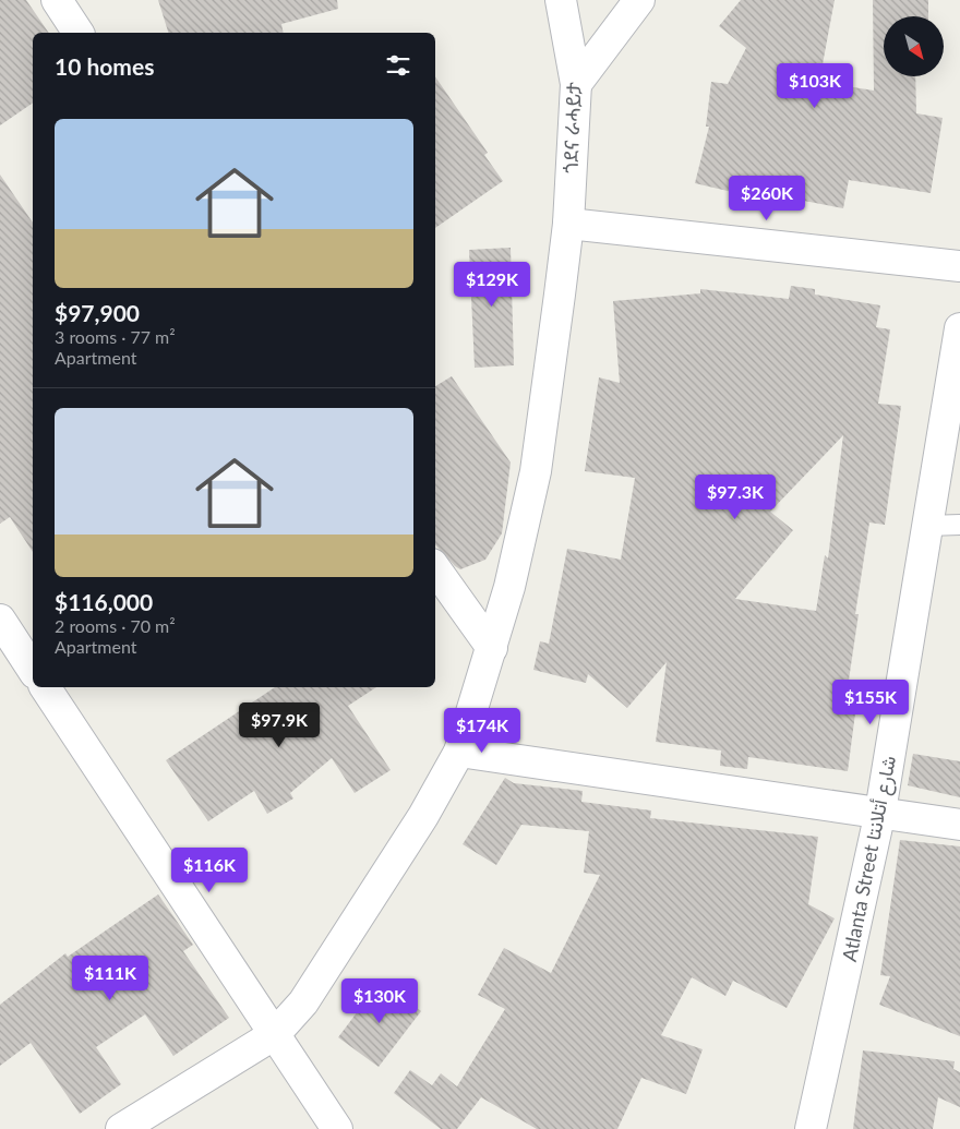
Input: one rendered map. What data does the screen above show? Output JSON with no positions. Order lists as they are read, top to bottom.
{
  "streets": {
    "street": ["ጎደና ራሓይታ", "Atlanta Street شارع أتلانتا"]
  },
  "north": "bottom right",
  "page": {
    "heading": "10 homes",
    "price": [
      "$103K",
      "$260K",
      "$129K",
      "$97.3K",
      "$155K",
      "$97.9K",
      "$174K",
      "$116K",
      "$111K",
      "$130K"
    ],
    "list": [
      {
        "name": "$97,900",
        "note": "3 rooms · 77 m² · Apartment"
      },
      {
        "name": "$116,000",
        "note": "2 rooms · 70 m² · Apartment"
      }
    ]
  }
}
